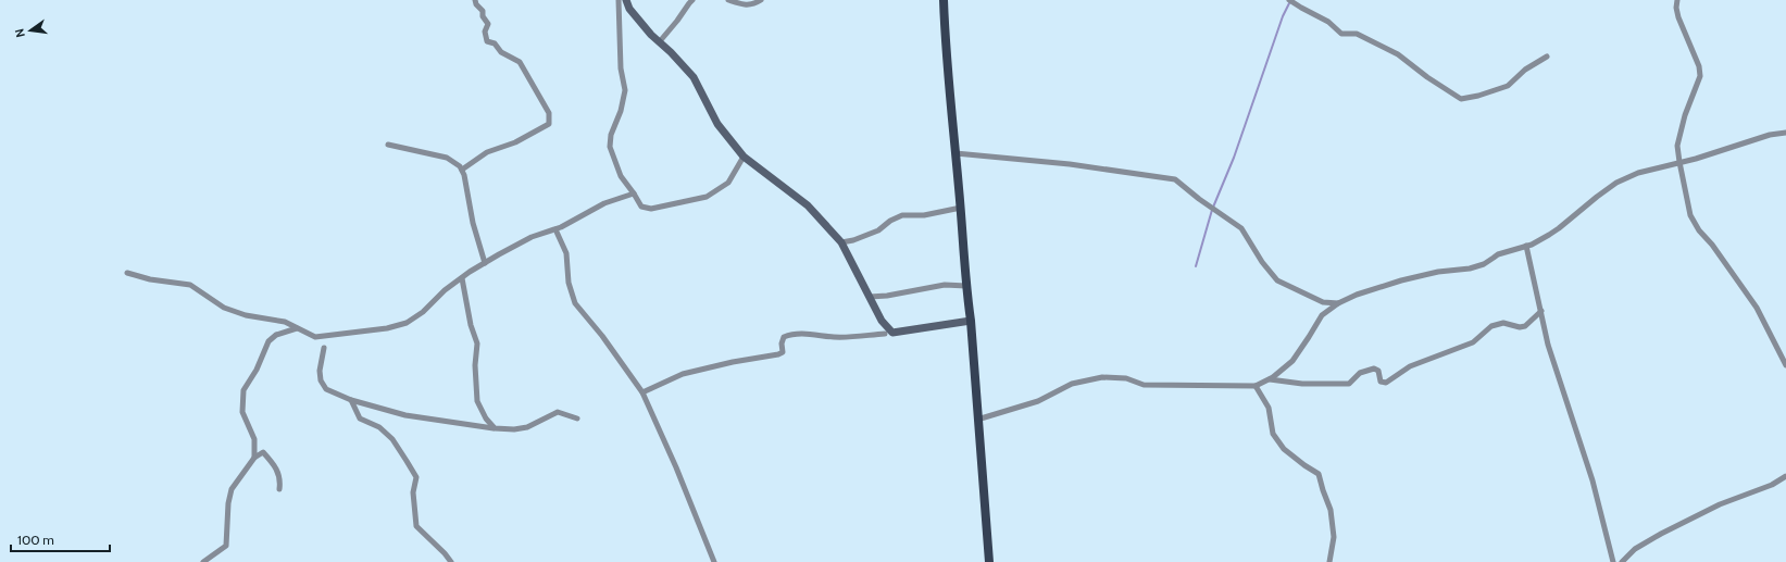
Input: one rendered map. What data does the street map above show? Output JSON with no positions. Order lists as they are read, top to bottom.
{
  "scale_bar": "100 m",
  "north": "left"
}
